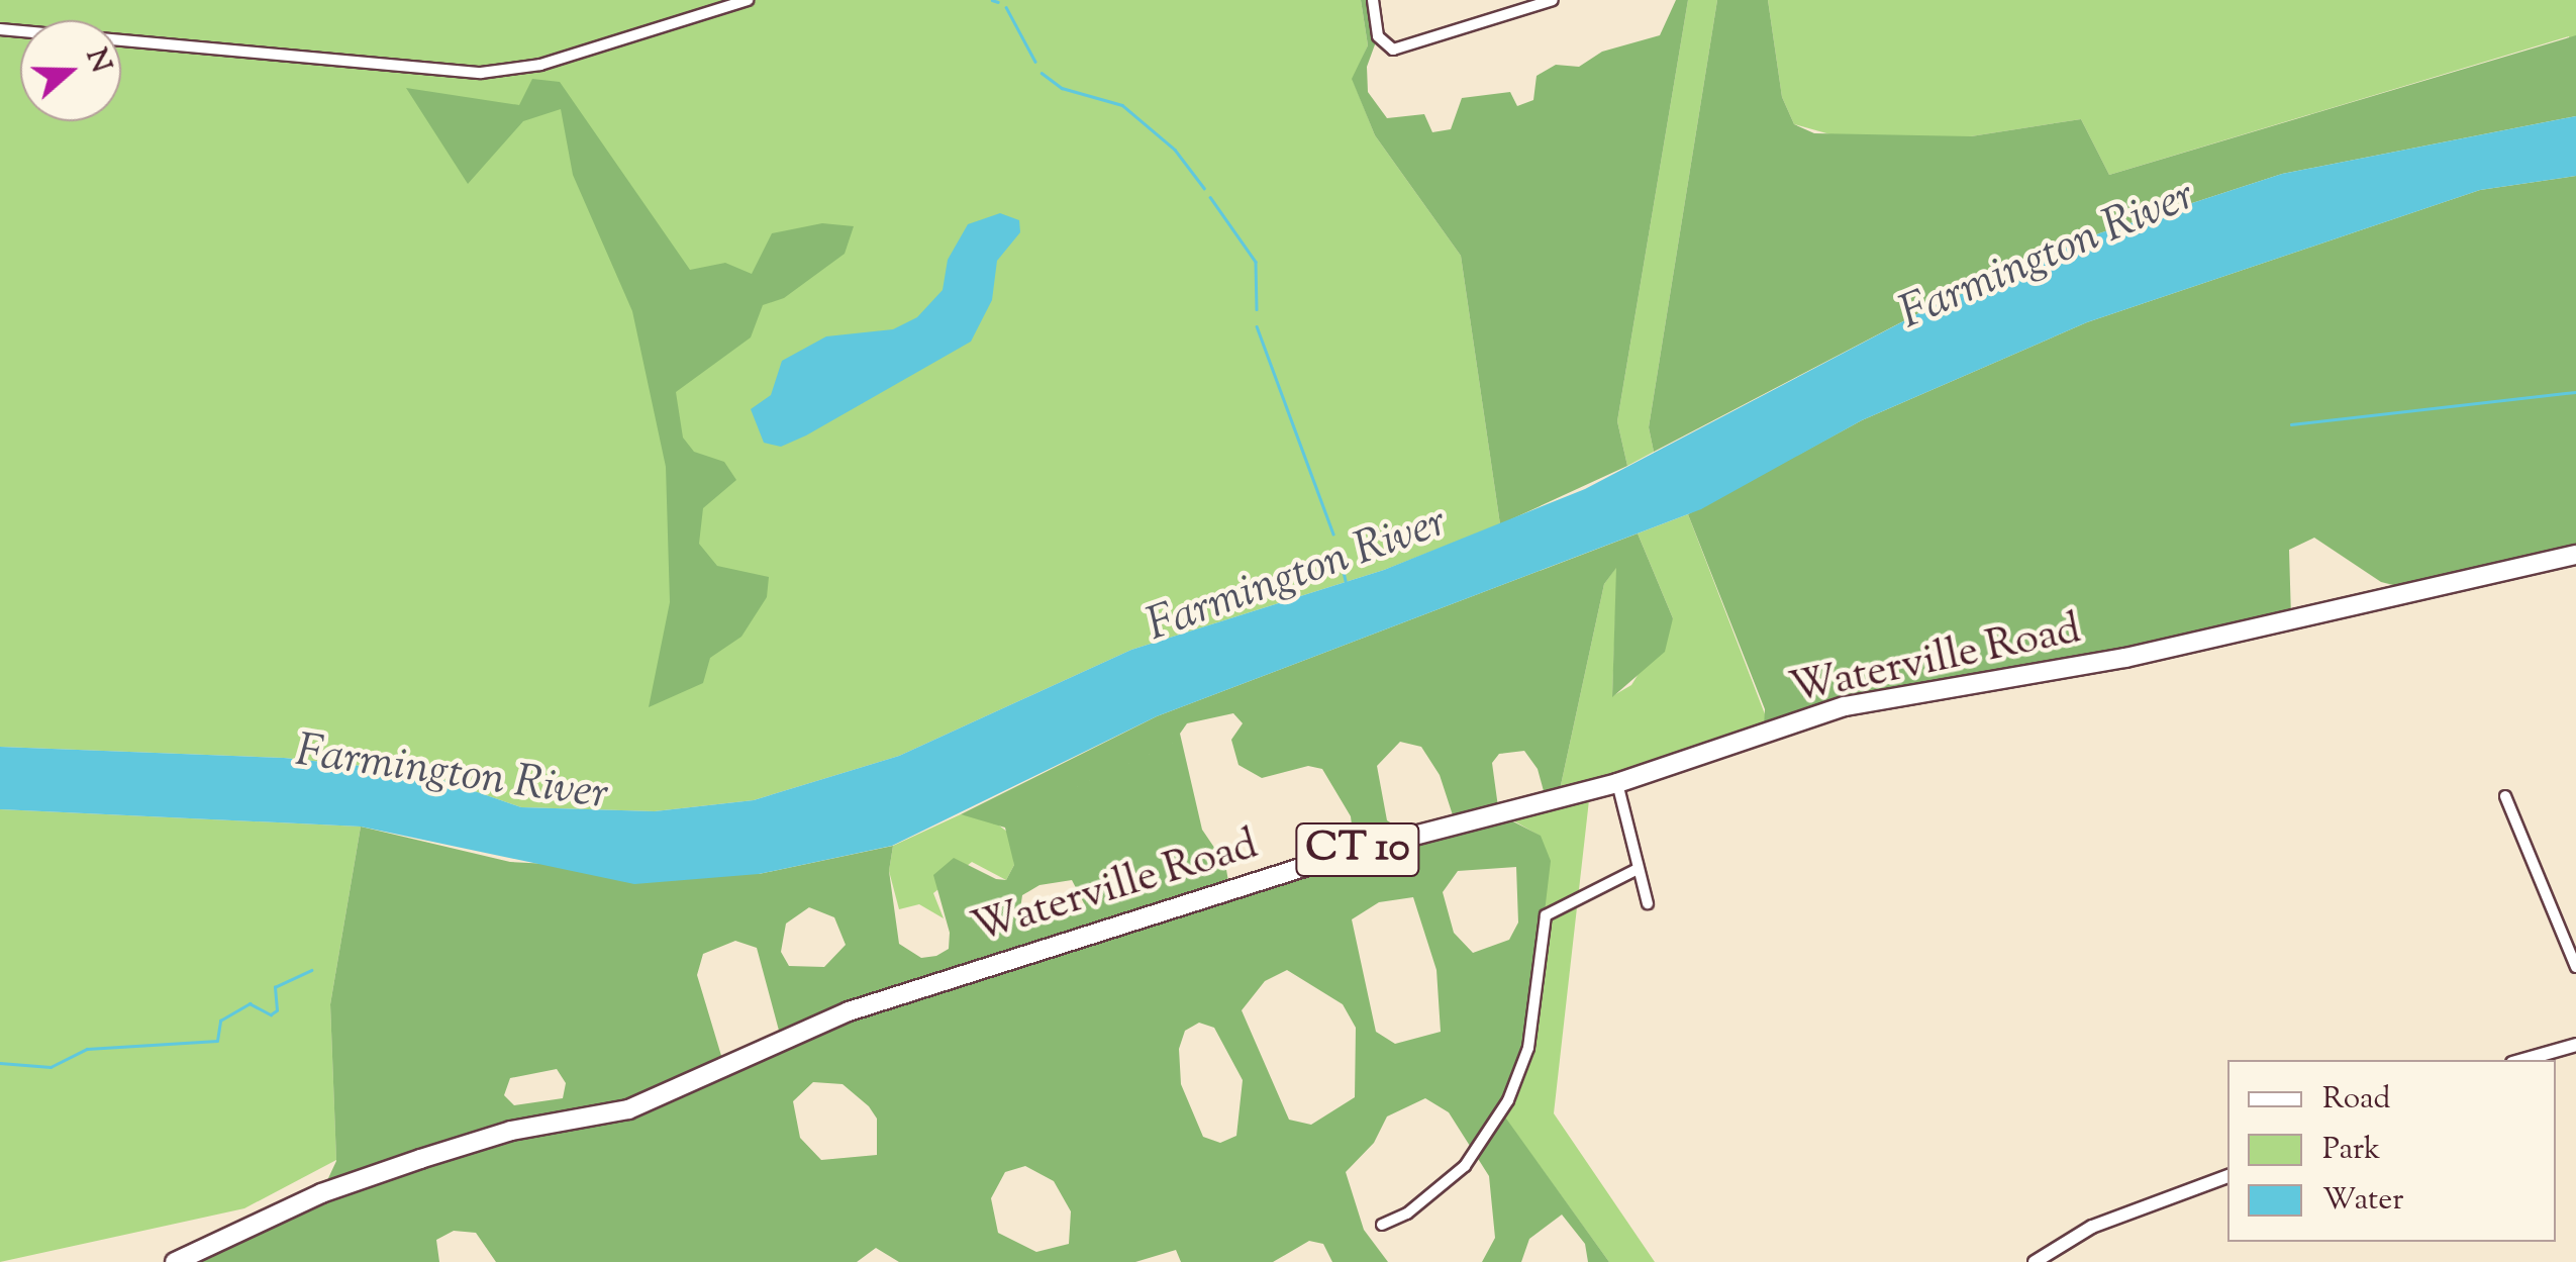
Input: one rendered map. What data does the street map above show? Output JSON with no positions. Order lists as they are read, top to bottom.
{
  "streets": {
    "highway": ["Waterville Road", "CT 10"]
  },
  "water": ["Farmington River"],
  "legend": ["Road", "Park", "Water"],
  "north": "right"
}
